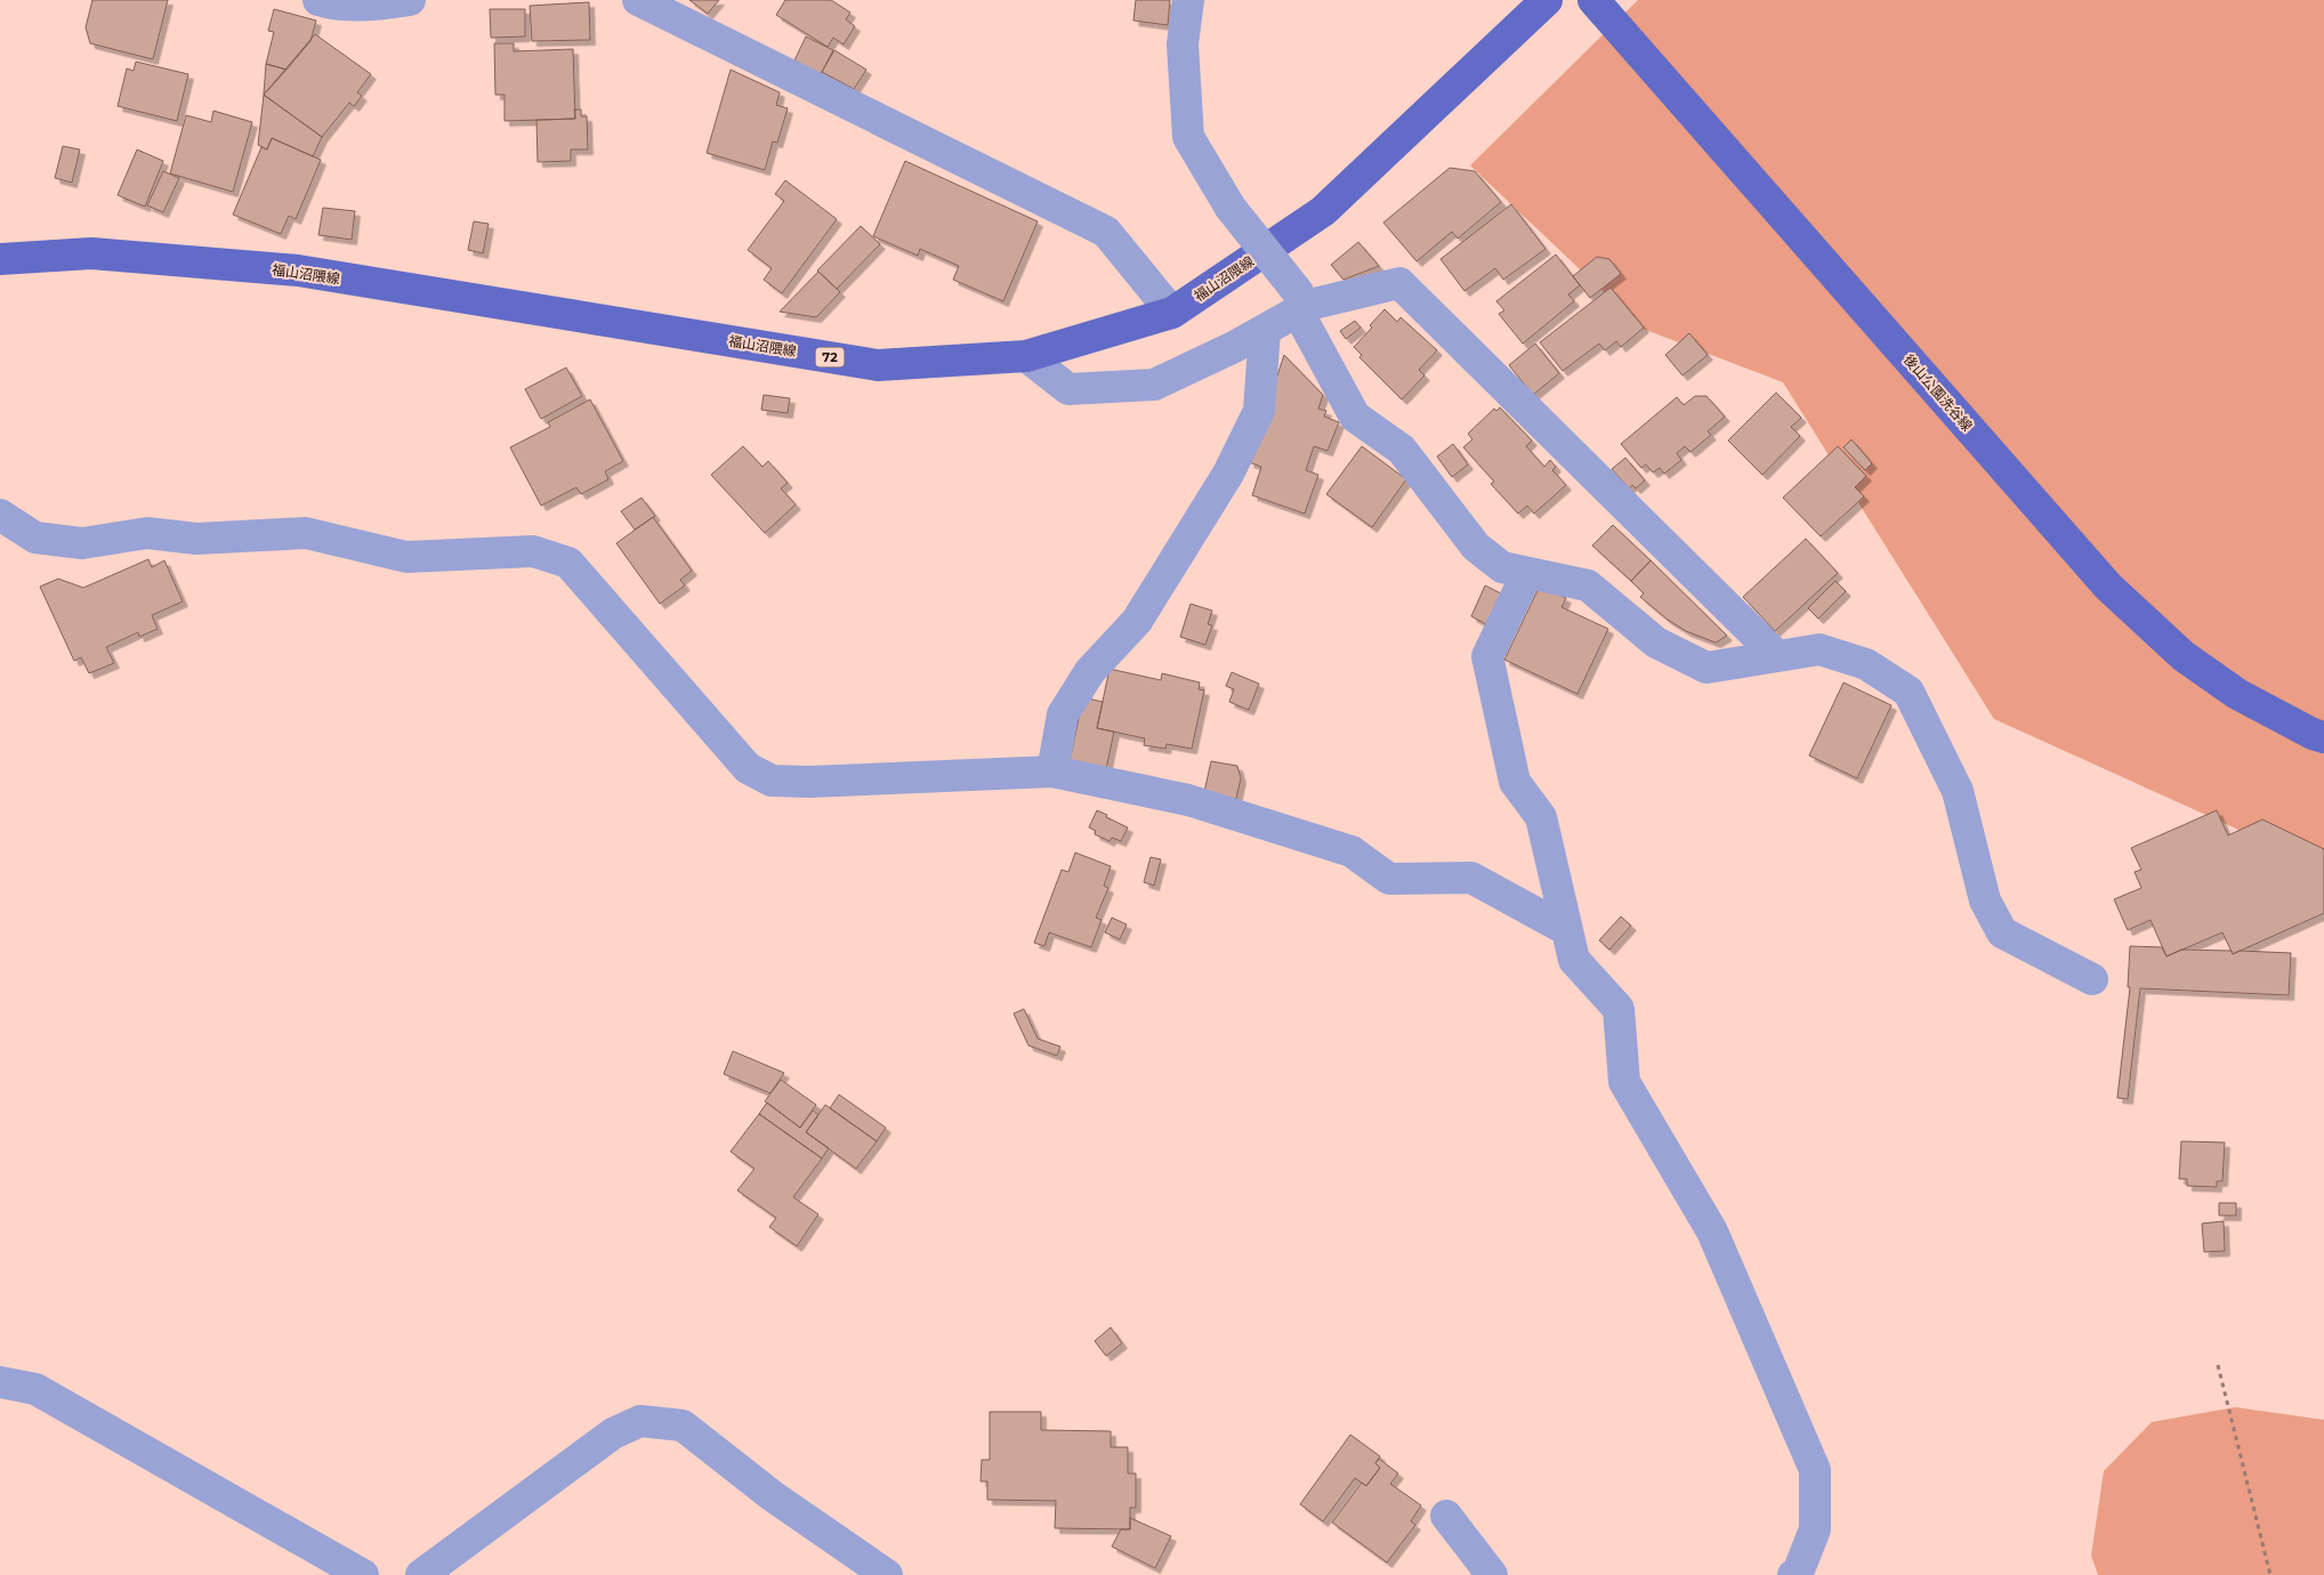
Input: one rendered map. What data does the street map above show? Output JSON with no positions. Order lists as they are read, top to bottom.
{
  "streets": {
    "main road": ["福山沼隈線", "72", "後山公園洗谷線"]
  }
}
